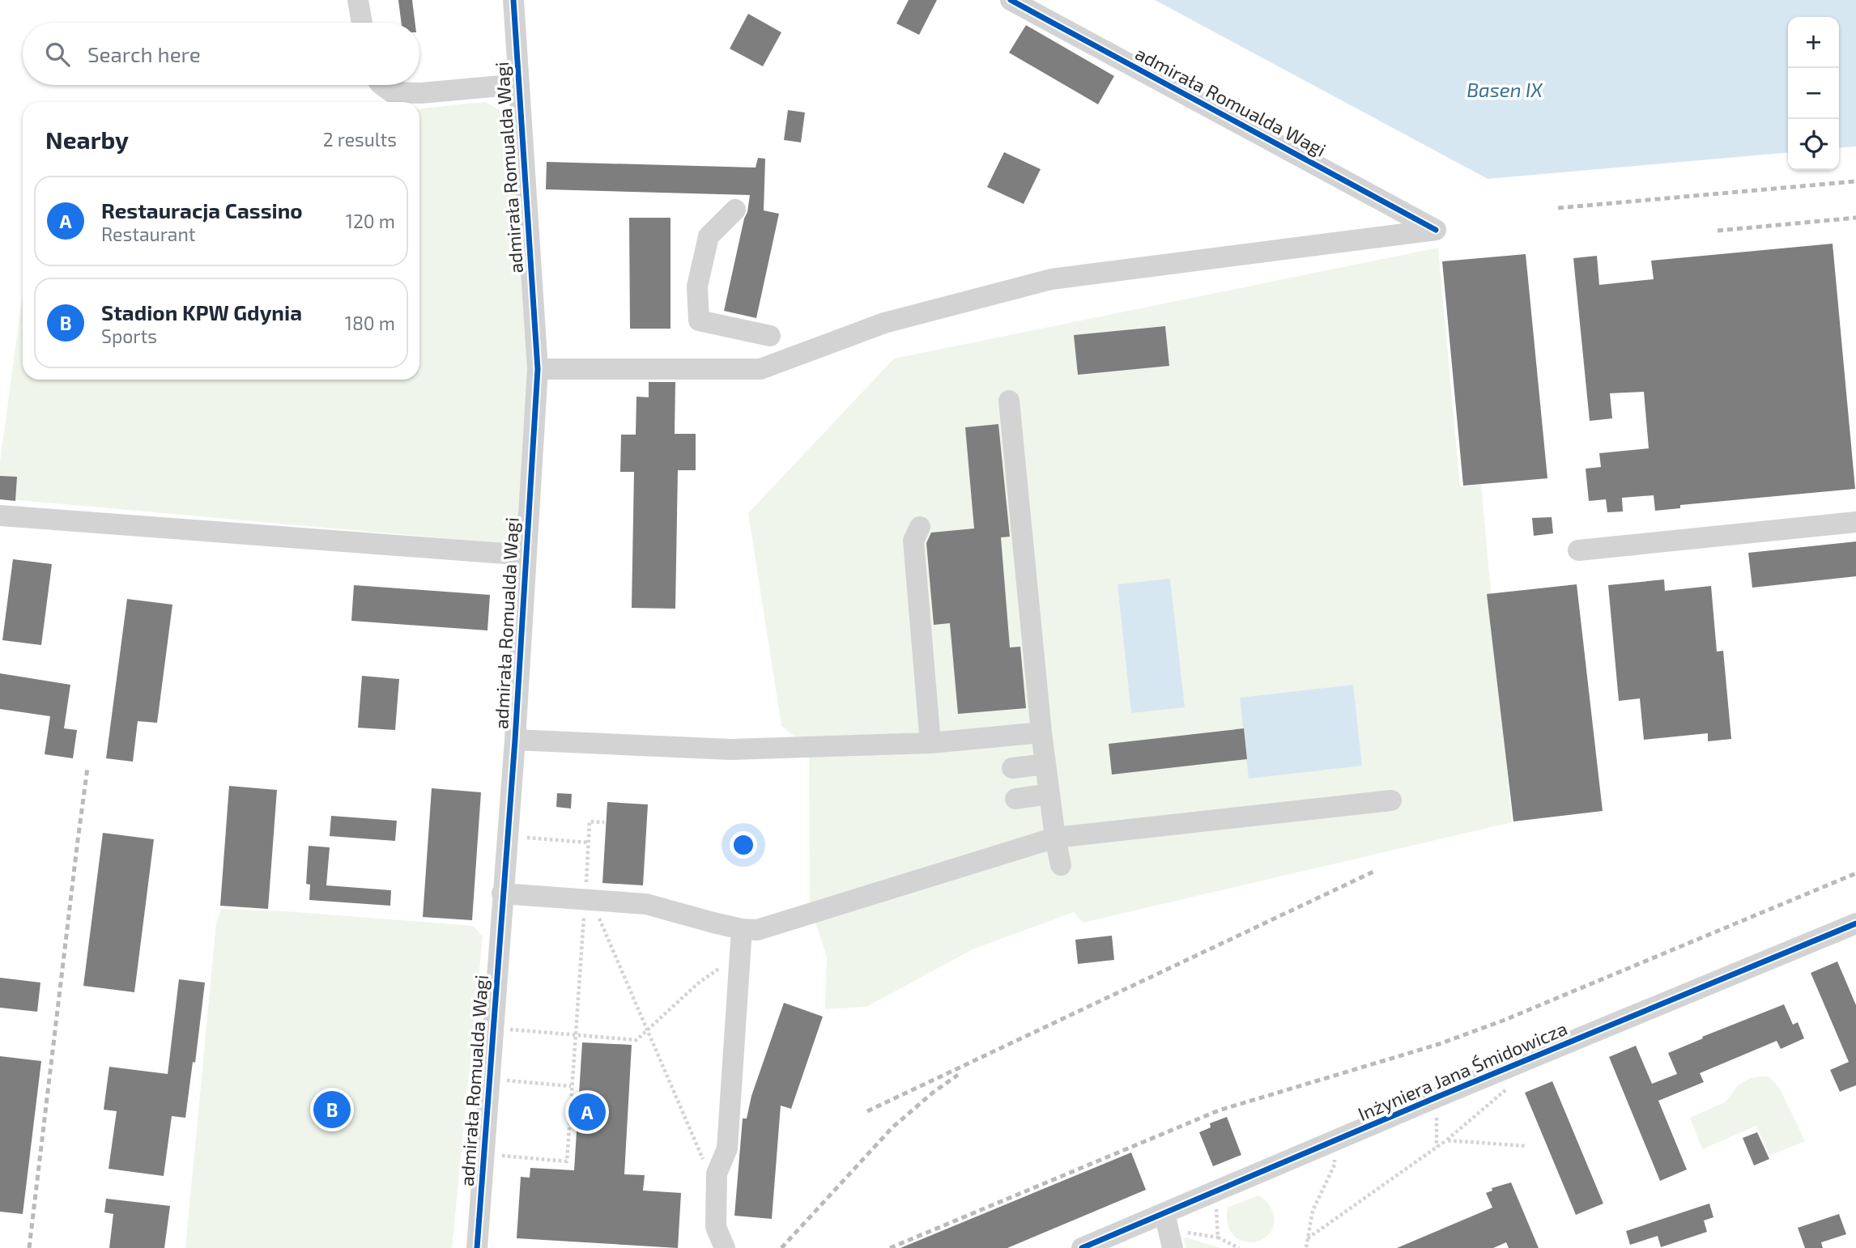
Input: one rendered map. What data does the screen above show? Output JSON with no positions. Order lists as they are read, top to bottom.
{
  "streets": {
    "street": ["admirała Romualda Wagi", "Inżyniera Jana Śmidowicza"]
  },
  "water": ["Basen IX"],
  "page": {
    "map_buttons": ["+", "−"],
    "search": "Search here",
    "heading": ["Nearby", "2 results"],
    "list": [
      {
        "mark": "A",
        "name": "Restauracja Cassino",
        "note": "Restaurant",
        "value": "120 m"
      },
      {
        "mark": "B",
        "name": "Stadion KPW Gdynia",
        "note": "Sports",
        "value": "180 m"
      }
    ],
    "pins": ["B", "A"]
  }
}
